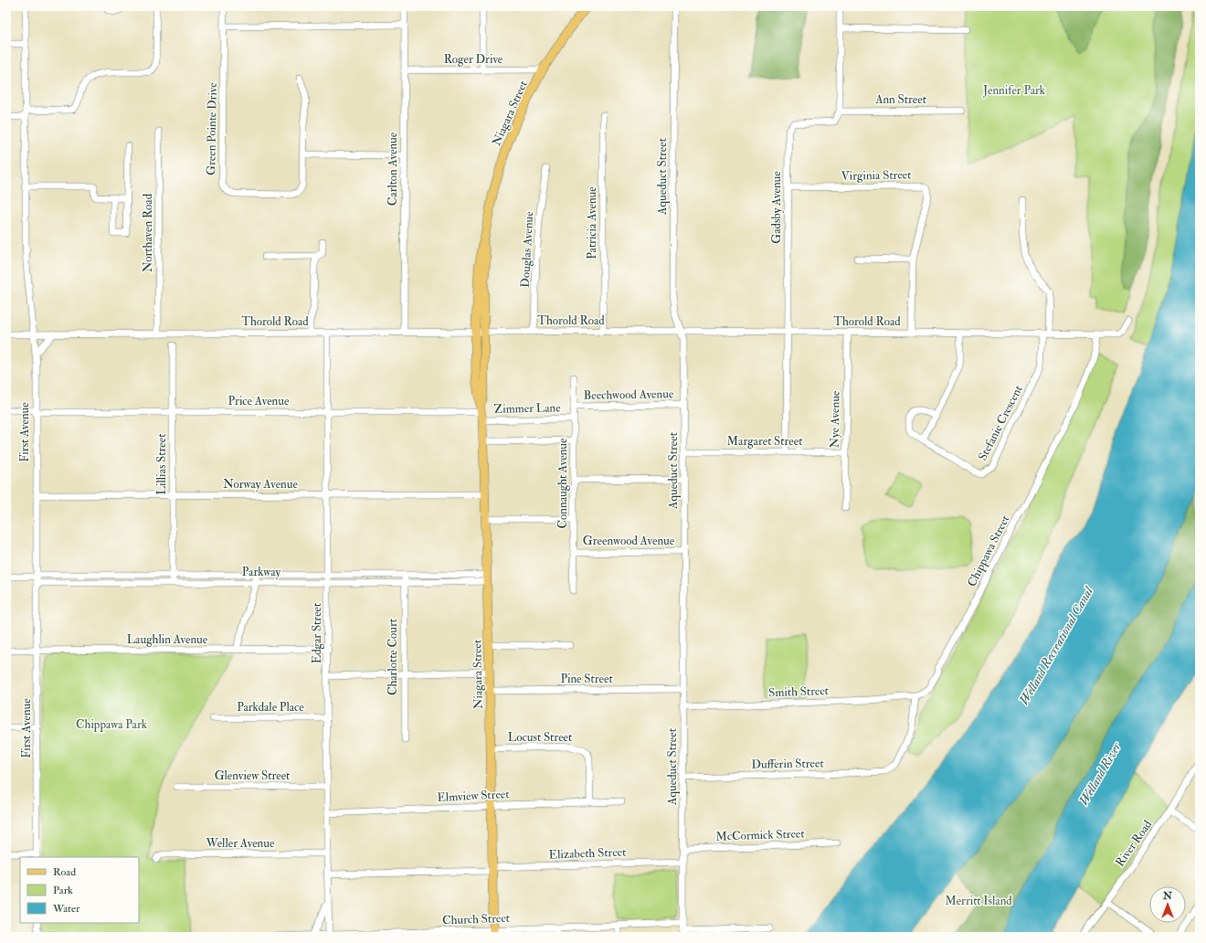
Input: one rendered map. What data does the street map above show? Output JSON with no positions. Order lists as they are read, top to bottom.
{
  "streets": {
    "main road": ["Niagara Street"],
    "street": [
      "Roger Drive",
      "Ann Street",
      "Green Pointe Drive",
      "Carlton Avenue",
      "Virginia Street",
      "Aqueduct Street",
      "Gadsby Avenue",
      "Patricia Avenue",
      "Northaven Road",
      "Douglas Avenue",
      "Thorold Road",
      "Beechwood Avenue",
      "Price Avenue",
      "Zimmer Lane",
      "Nye Avenue",
      "Stefanie Crescent",
      "First Avenue",
      "Margaret Street",
      "Lillias Street",
      "Connaught Avenue",
      "Norway Avenue",
      "Greenwood Avenue",
      "Chippawa Street",
      "Parkway",
      "Edgar Street",
      "Laughlin Avenue",
      "Charlotte Court",
      "Pine Street",
      "Smith Street",
      "Parkdale Place",
      "Locust Street",
      "Dufferin Street",
      "Glenview Street",
      "Elmview Street",
      "McCormick Street",
      "Weller Avenue",
      "River Road",
      "Elizabeth Street",
      "Church Street"
    ]
  },
  "crossings": [
    ["Roger Drive", "Niagara Street"],
    ["Roger Drive", "Carlton Avenue"],
    ["Ann Street", "Gadsby Avenue"],
    ["Niagara Street", "Thorold Road"],
    ["Niagara Street", "Price Avenue"],
    ["Niagara Street", "Zimmer Lane"],
    ["Niagara Street", "Norway Avenue"],
    ["Niagara Street", "Parkway"],
    ["Niagara Street", "Pine Street"],
    ["Niagara Street", "Locust Street"],
    ["Niagara Street", "Elmview Street"],
    ["Niagara Street", "Elizabeth Street"],
    ["Niagara Street", "Church Street"],
    ["Carlton Avenue", "Thorold Road"],
    ["Virginia Street", "Gadsby Avenue"],
    ["Virginia Street", "Thorold Road"],
    ["Aqueduct Street", "Thorold Road"],
    ["Aqueduct Street", "Beechwood Avenue"],
    ["Aqueduct Street", "Margaret Street"],
    ["Aqueduct Street", "Greenwood Avenue"],
    ["Aqueduct Street", "Pine Street"],
    ["Aqueduct Street", "Smith Street"],
    ["Aqueduct Street", "Dufferin Street"],
    ["Aqueduct Street", "McCormick Street"],
    ["Aqueduct Street", "Elizabeth Street"],
    ["Aqueduct Street", "Church Street"],
    ["Gadsby Avenue", "Thorold Road"],
    ["Gadsby Avenue", "Margaret Street"],
    ["Patricia Avenue", "Thorold Road"],
    ["Northaven Road", "Thorold Road"],
    ["Douglas Avenue", "Thorold Road"],
    ["Thorold Road", "Nye Avenue"],
    ["Thorold Road", "Stefanie Crescent"],
    ["Thorold Road", "First Avenue"],
    ["Thorold Road", "Chippawa Street"],
    ["Thorold Road", "Edgar Street"],
    ["Beechwood Avenue", "Connaught Avenue"],
    ["Price Avenue", "Zimmer Lane"],
    ["Price Avenue", "First Avenue"],
    ["Price Avenue", "Lillias Street"],
    ["Price Avenue", "Edgar Street"],
    ["Zimmer Lane", "Connaught Avenue"],
    ["Nye Avenue", "Margaret Street"],
    ["First Avenue", "Norway Avenue"],
    ["First Avenue", "Parkway"],
    ["First Avenue", "Laughlin Avenue"],
    ["Lillias Street", "Norway Avenue"],
    ["Lillias Street", "Parkway"],
    ["Connaught Avenue", "Greenwood Avenue"],
    ["Norway Avenue", "Edgar Street"],
    ["Chippawa Street", "Smith Street"],
    ["Chippawa Street", "Dufferin Street"],
    ["Parkway", "Edgar Street"],
    ["Parkway", "Charlotte Court"],
    ["Edgar Street", "Laughlin Avenue"],
    ["Edgar Street", "Parkdale Place"],
    ["Edgar Street", "Glenview Street"],
    ["Edgar Street", "Elmview Street"],
    ["Edgar Street", "Weller Avenue"],
    ["Edgar Street", "Elizabeth Street"],
    ["Edgar Street", "Church Street"],
    ["Smith Street", "Dufferin Street"],
    ["Locust Street", "Elmview Street"]
  ],
  "water": ["Welland Recreational Canal", "Welland River"],
  "parks": ["Jennifer Park", "Chippawa Park", "Merritt Island"],
  "legend": ["Road", "Park", "Water"],
  "north": "top"
}
